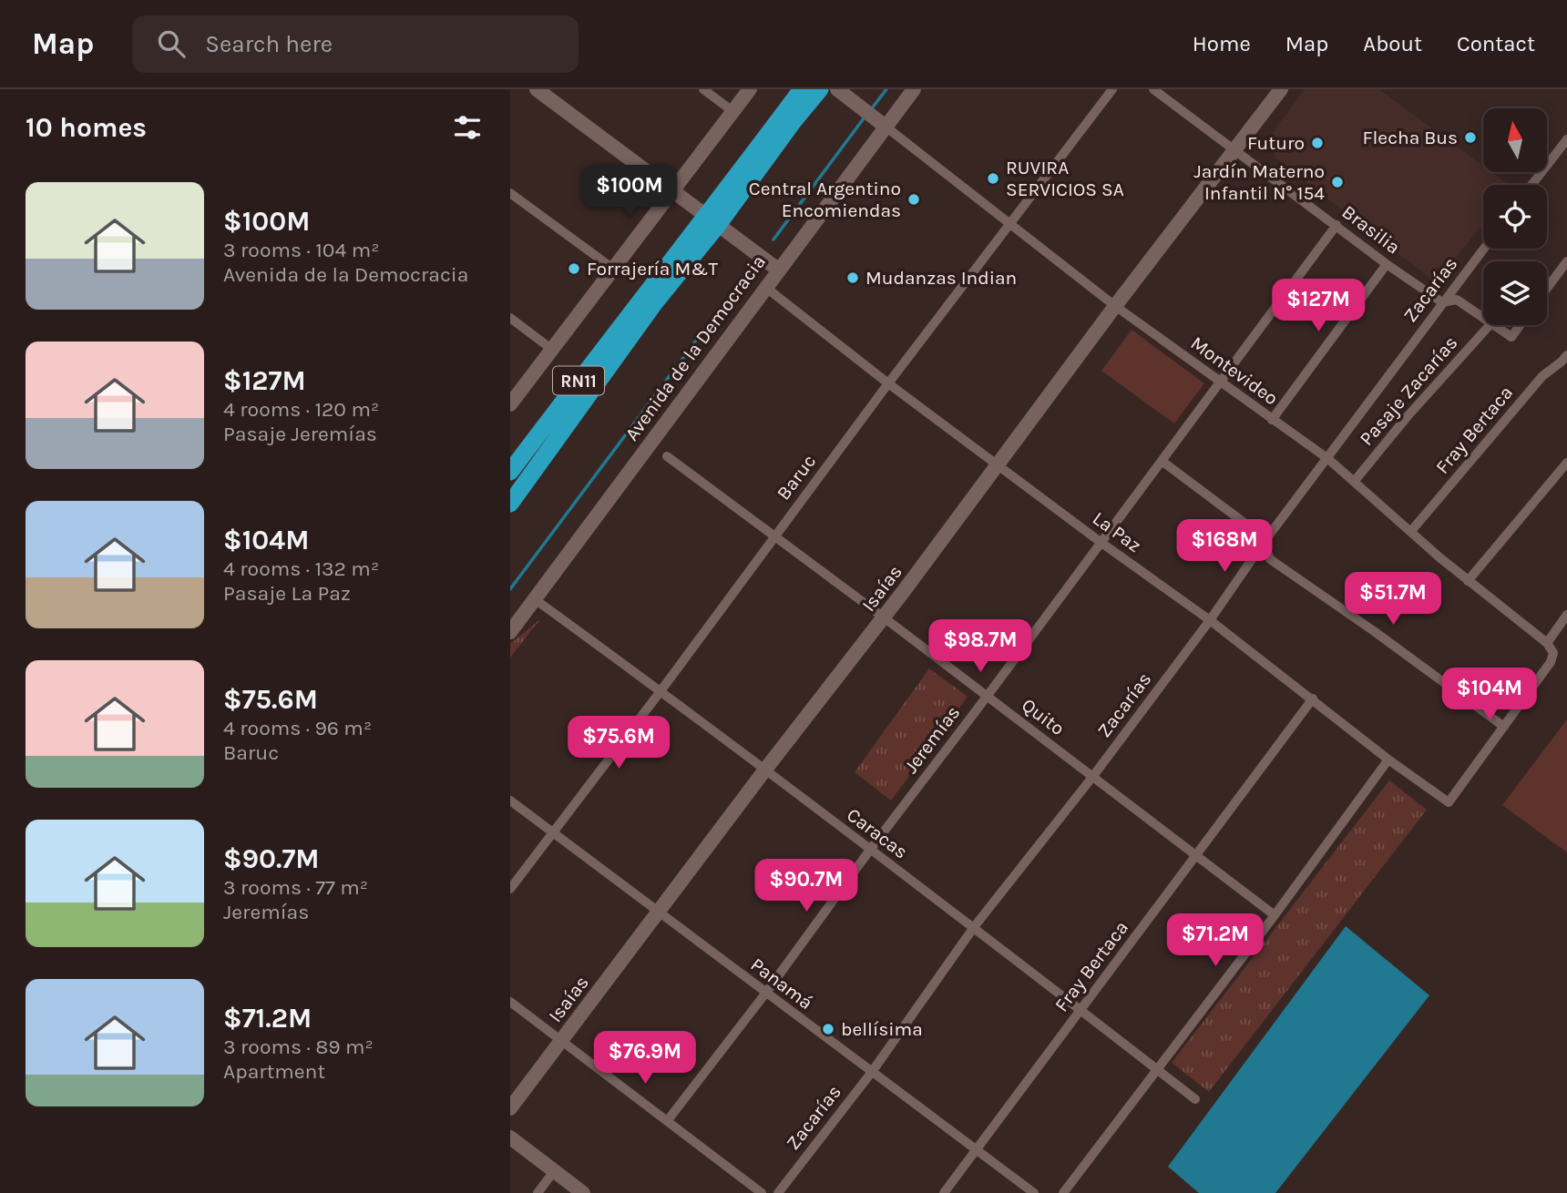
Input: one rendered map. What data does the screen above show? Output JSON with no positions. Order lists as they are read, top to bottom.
{
  "streets": {
    "highway": ["RN11"],
    "street": [
      "Brasilia",
      "Zacarías",
      "Avenida de la Democracia",
      "Montevideo",
      "Pasaje Zacarías",
      "Fray Bertaca",
      "Baruc",
      "La Paz",
      "Isaías",
      "Quito",
      "Jeremías",
      "Caracas",
      "Panamá"
    ]
  },
  "crossings": [
    ["Brasilia", "Zacarías"],
    ["Brasilia", "Isaías"],
    ["Brasilia", "Jeremías"],
    ["Zacarías", "Montevideo"],
    ["Zacarías", "La Paz"],
    ["Zacarías", "Quito"],
    ["Zacarías", "Caracas"],
    ["Zacarías", "Panamá"],
    ["Avenida de la Democracia", "Montevideo"],
    ["Avenida de la Democracia", "La Paz"],
    ["Avenida de la Democracia", "Caracas"],
    ["Montevideo", "Pasaje Zacarías"],
    ["Montevideo", "Fray Bertaca"],
    ["Montevideo", "Baruc"],
    ["Montevideo", "La Paz"],
    ["Montevideo", "Isaías"],
    ["Montevideo", "Jeremías"],
    ["Fray Bertaca", "La Paz"],
    ["Fray Bertaca", "Quito"],
    ["Fray Bertaca", "Caracas"],
    ["Fray Bertaca", "Panamá"],
    ["Baruc", "La Paz"],
    ["Baruc", "Quito"],
    ["Baruc", "Caracas"],
    ["Baruc", "Panamá"],
    ["La Paz", "Isaías"],
    ["La Paz", "Jeremías"],
    ["Isaías", "Quito"],
    ["Isaías", "Caracas"],
    ["Isaías", "Panamá"],
    ["Quito", "Jeremías"],
    ["Jeremías", "Caracas"],
    ["Jeremías", "Panamá"]
  ],
  "places": [
    "Flecha Bus",
    "Futuro",
    "RUVIRA SERVICIOS SA",
    "Jardín Materno Infantil N° 154",
    "Central Argentino Encomiendas",
    "Forrajería M&T",
    "Mudanzas Indian",
    "bellísima"
  ],
  "north": "top",
  "page": {
    "header": "Map",
    "search": "Search here",
    "nav": [
      "Home",
      "Map",
      "About",
      "Contact"
    ],
    "heading": "10 homes",
    "price": [
      "$100M",
      "$127M",
      "$168M",
      "$51.7M",
      "$98.7M",
      "$104M",
      "$75.6M",
      "$90.7M",
      "$71.2M",
      "$76.9M"
    ],
    "list": [
      {
        "name": "$100M",
        "note": "3 rooms · 104 m² · Avenida de la Democracia"
      },
      {
        "name": "$127M",
        "note": "4 rooms · 120 m² · Pasaje Jeremías"
      },
      {
        "name": "$104M",
        "note": "4 rooms · 132 m² · Pasaje La Paz"
      },
      {
        "name": "$75.6M",
        "note": "4 rooms · 96 m² · Baruc"
      },
      {
        "name": "$90.7M",
        "note": "3 rooms · 77 m² · Jeremías"
      },
      {
        "name": "$71.2M",
        "note": "3 rooms · 89 m² · Apartment"
      }
    ]
  }
}
